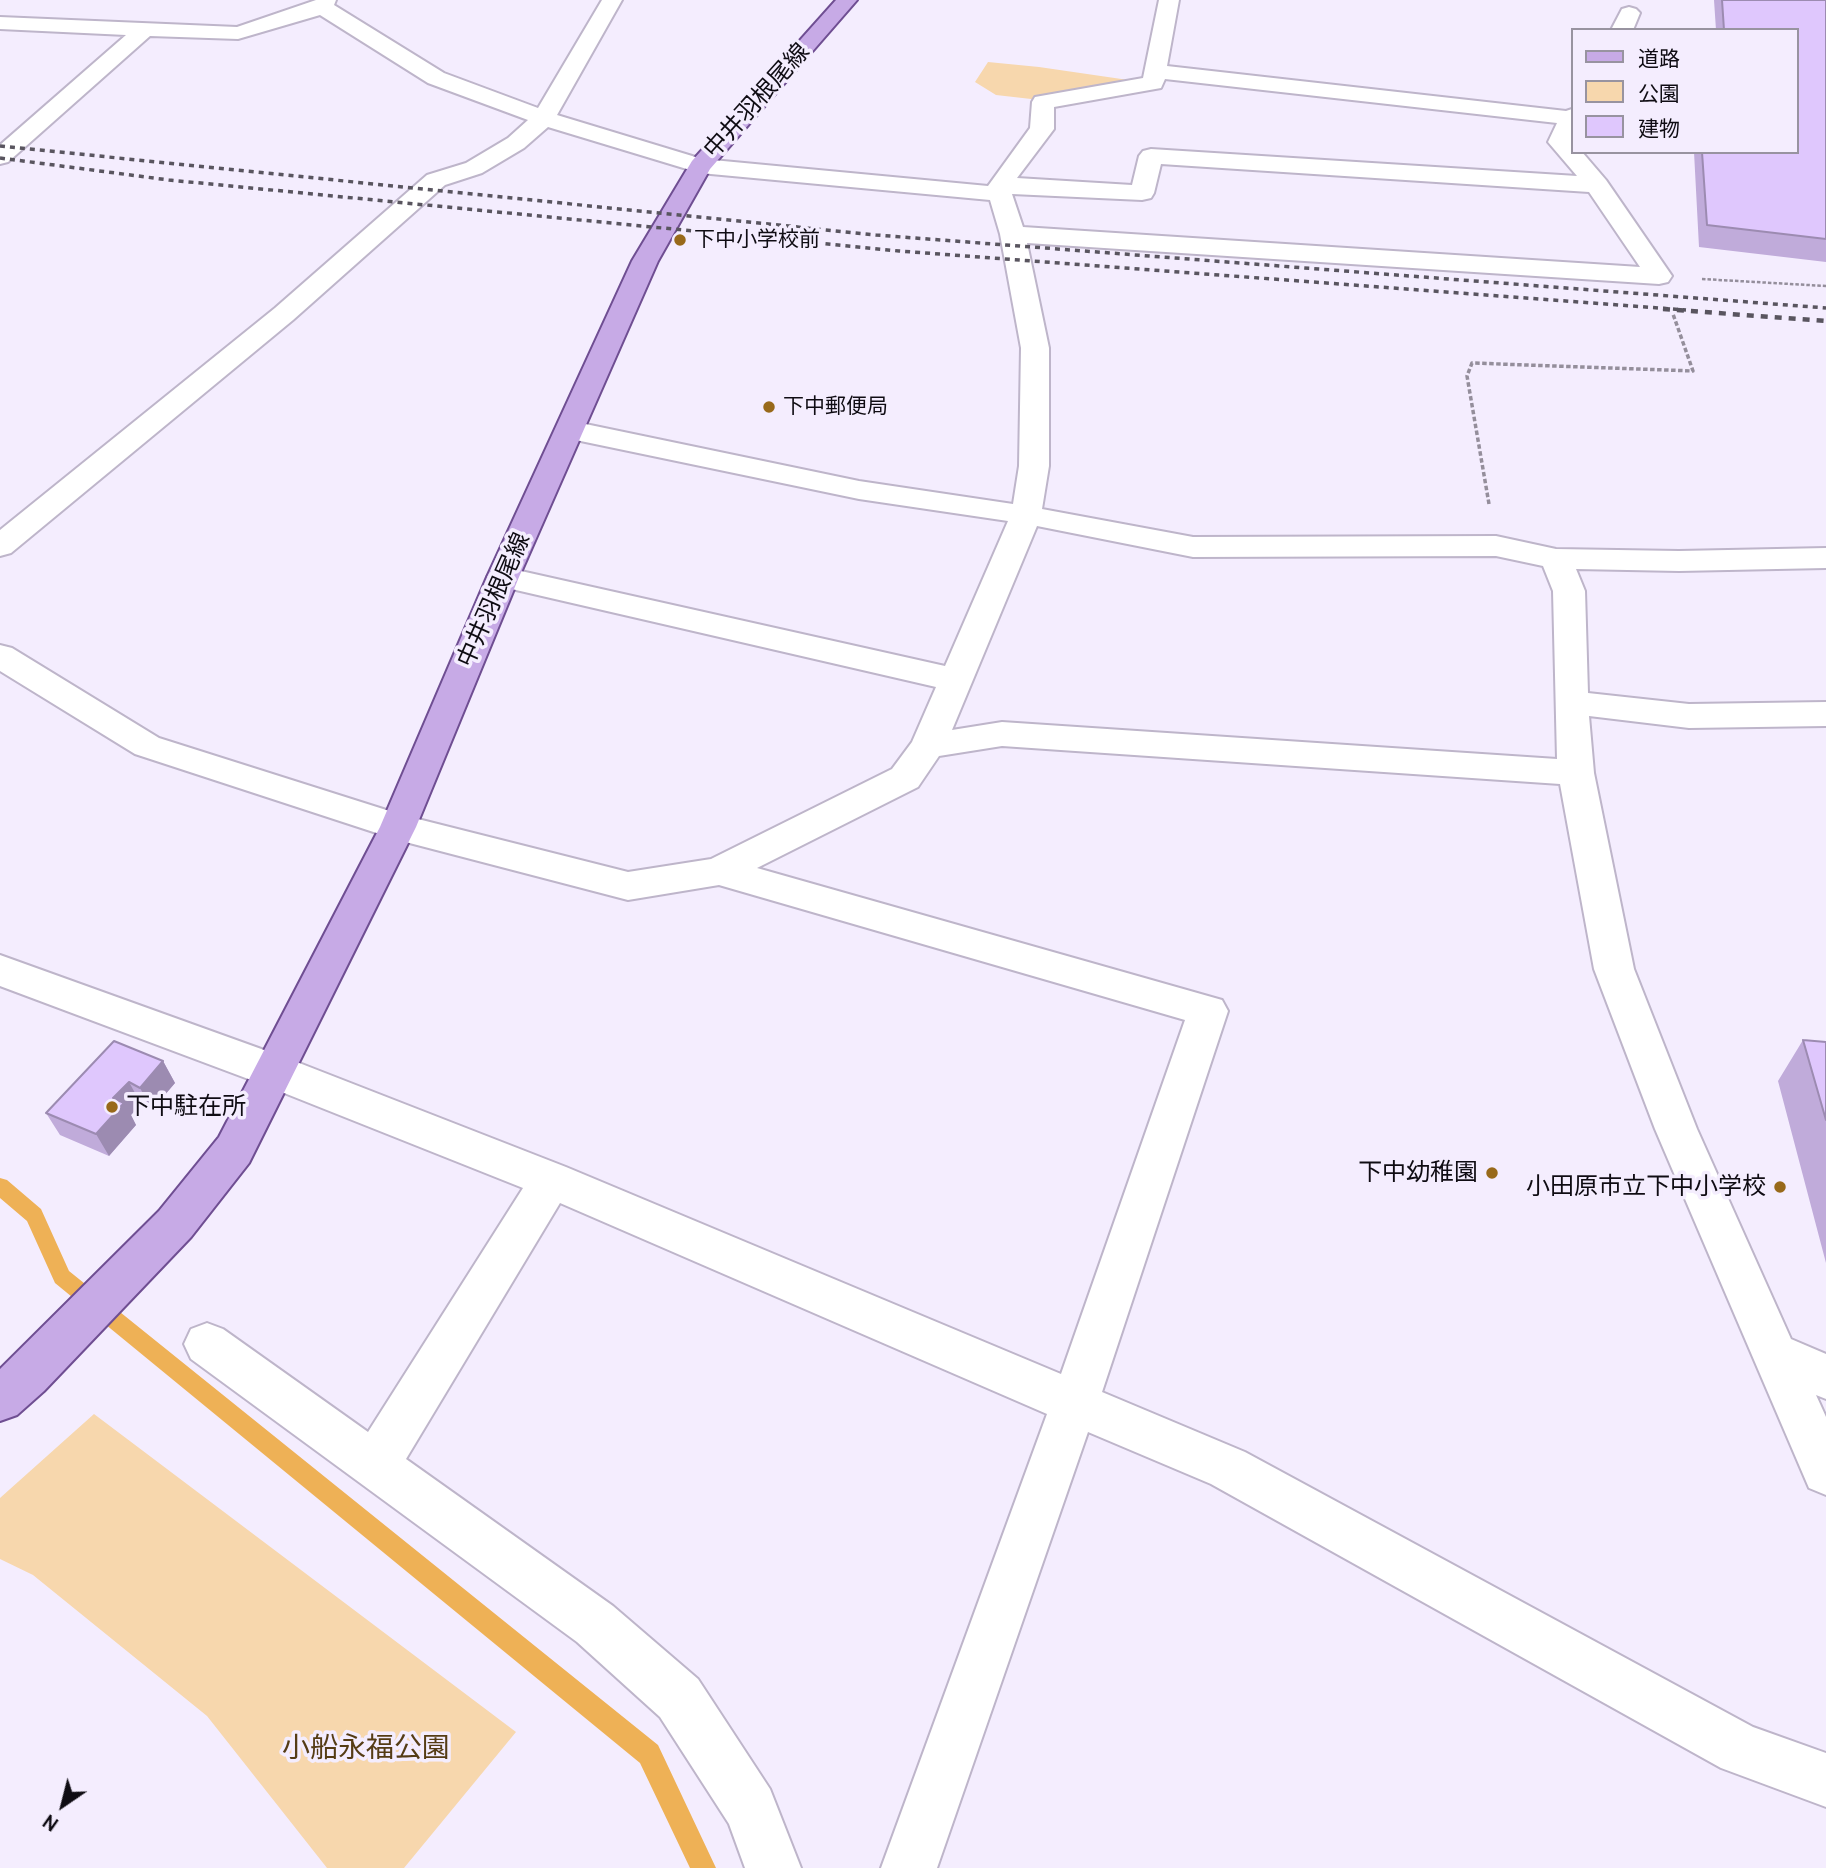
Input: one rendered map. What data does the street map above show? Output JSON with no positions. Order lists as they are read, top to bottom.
{
  "streets": {
    "main road": ["中井羽根尾線"]
  },
  "parks": ["小船永福公園"],
  "places": [
    "下中小学校前",
    "下中郵便局",
    "下中駐在所",
    "下中幼稚園",
    "小田原市立下中小学校"
  ],
  "legend": ["道路", "公園", "建物"],
  "north": "bottom left"
}
